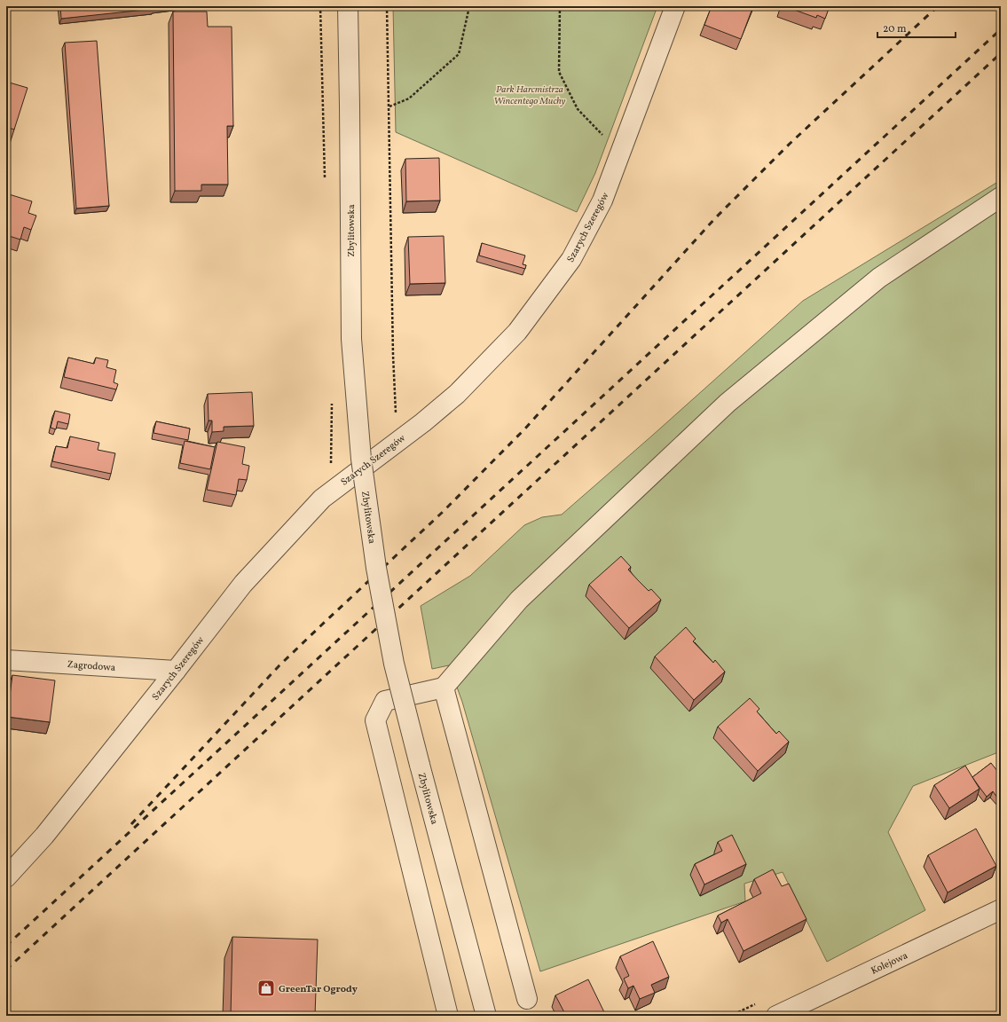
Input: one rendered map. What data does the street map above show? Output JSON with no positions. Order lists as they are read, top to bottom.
{
  "streets": {
    "street": [
      "Szarych Szeregów",
      "Zbylitowska",
      "Zagrodowa",
      "Kolejowa"
    ]
  },
  "crossings": [
    ["Szarych Szeregów", "Zagrodowa"]
  ],
  "parks": ["Park Harcmistrza Wincentego Muchy"],
  "places": {
    "shop": ["GreenTar Ogrody"]
  },
  "scale_bar": "20 m"
}
